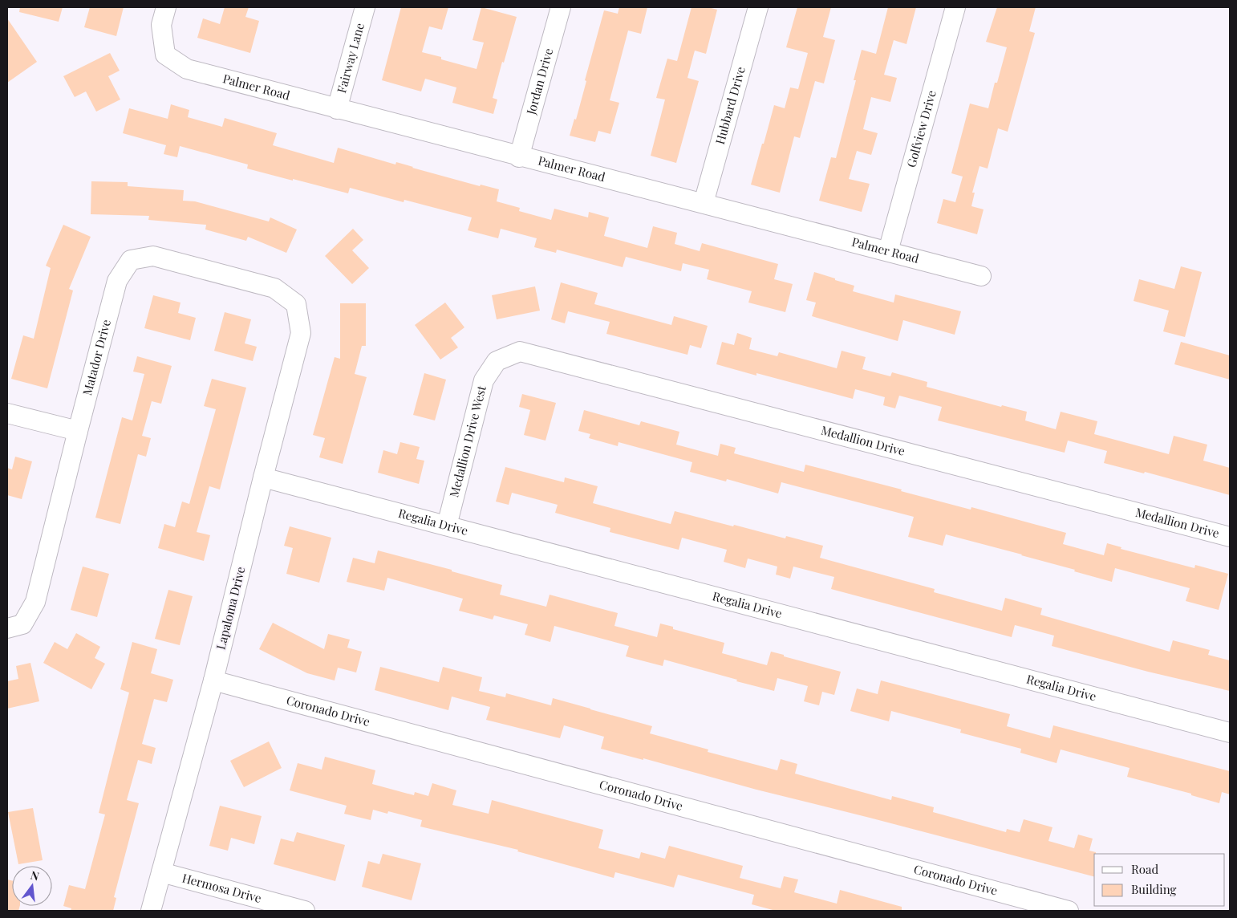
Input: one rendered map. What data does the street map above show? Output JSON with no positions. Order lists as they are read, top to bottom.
{
  "streets": {
    "street": [
      "Fairway Lane",
      "Jordan Drive",
      "Palmer Road",
      "Hubbard Drive",
      "Golfview Drive",
      "Matador Drive",
      "Medallion Drive West",
      "Medallion Drive",
      "Regalia Drive",
      "Lapaloma Drive",
      "Coronado Drive",
      "Hermosa Drive"
    ]
  },
  "crossings": [
    ["Fairway Lane", "Palmer Road"],
    ["Jordan Drive", "Palmer Road"],
    ["Palmer Road", "Hubbard Drive"],
    ["Palmer Road", "Golfview Drive"],
    ["Matador Drive", "Lapaloma Drive"],
    ["Medallion Drive West", "Medallion Drive"],
    ["Medallion Drive West", "Regalia Drive"],
    ["Regalia Drive", "Lapaloma Drive"],
    ["Lapaloma Drive", "Coronado Drive"],
    ["Lapaloma Drive", "Hermosa Drive"]
  ],
  "legend": ["Road", "Building"],
  "north": "top"
}
